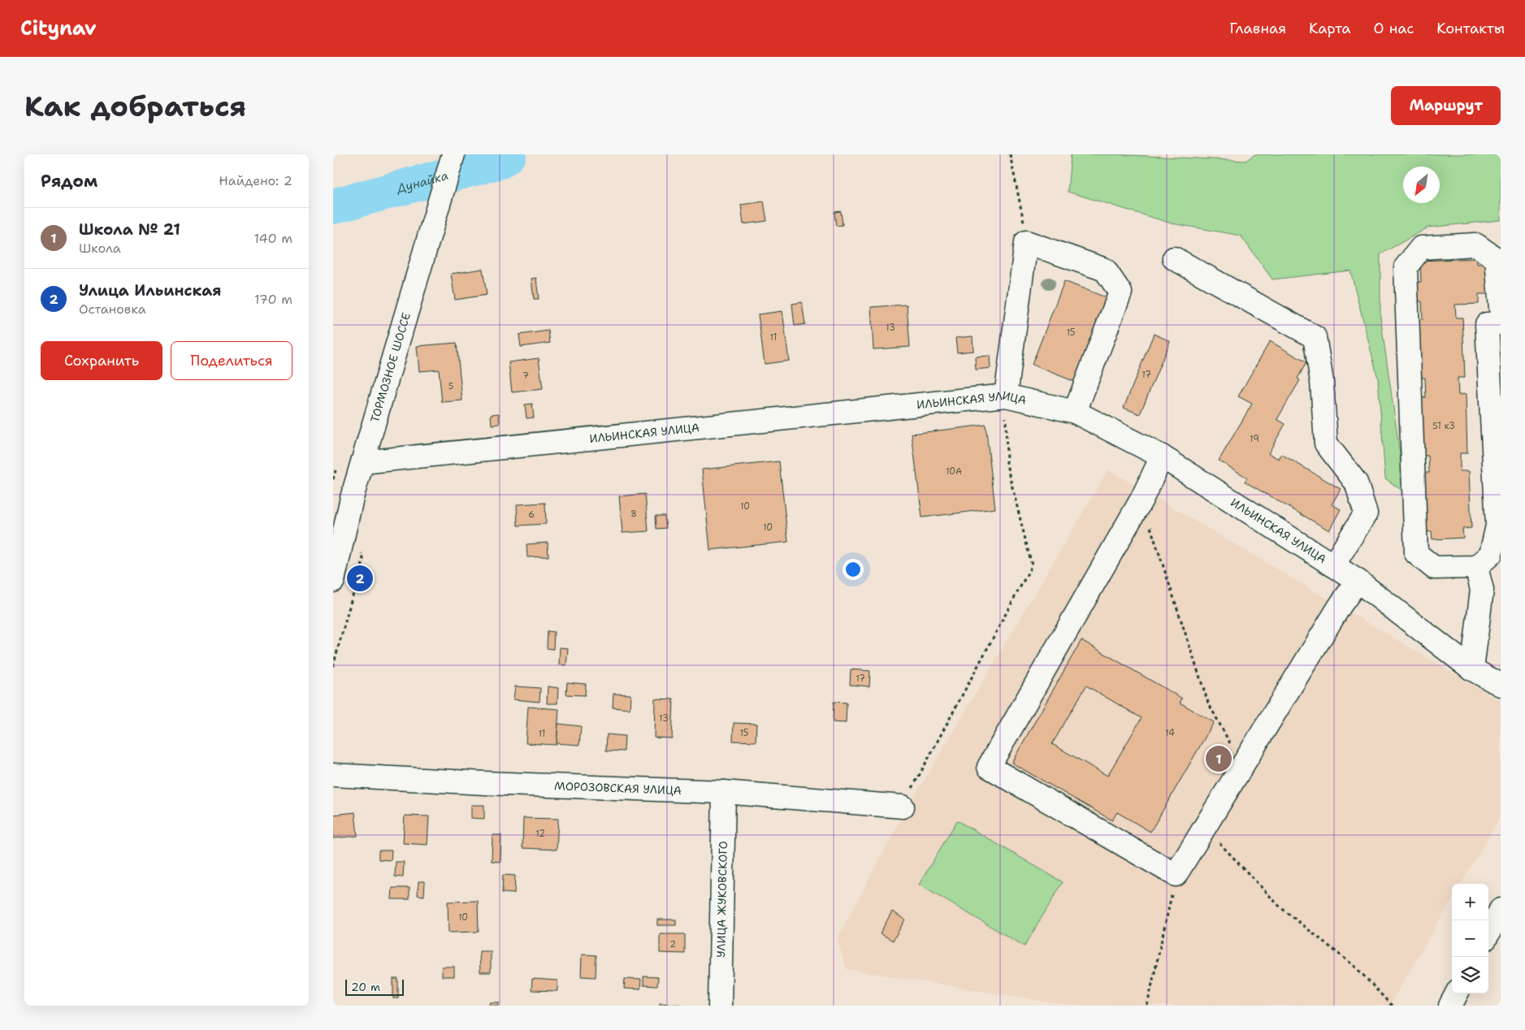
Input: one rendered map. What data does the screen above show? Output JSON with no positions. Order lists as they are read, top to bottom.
{
  "streets": {
    "street": [
      "ТОРМОЗНОЕ ШОССЕ",
      "ИЛЬИНСКАЯ УЛИЦА",
      "МОРОЗОВСКАЯ УЛИЦА",
      "УЛИЦА ЖУКОВСКОГО"
    ]
  },
  "crossings": [
    ["ТОРМОЗНОЕ ШОССЕ", "ИЛЬИНСКАЯ УЛИЦА"],
    ["МОРОЗОВСКАЯ УЛИЦА", "УЛИЦА ЖУКОВСКОГО"]
  ],
  "water": ["Дунайка"],
  "house_numbers": [
    "13",
    "15",
    "11",
    "17",
    "7",
    "5",
    "51 к3",
    "19",
    "10А",
    "10",
    "8",
    "6",
    "10",
    "17",
    "13",
    "15",
    "14",
    "11",
    "12",
    "10",
    "2"
  ],
  "scale_bar": "20 m",
  "north": "bottom left",
  "page": {
    "header": "Citynav",
    "nav": [
      "Главная",
      "Карта",
      "О нас",
      "Контакты"
    ],
    "buttons": [
      "Маршрут",
      ["Сохранить", "Поделиться"]
    ],
    "title": "Как добраться",
    "heading": ["Рядом", "Найдено: 2"],
    "list": [
      {
        "mark": "1",
        "name": "Школа № 21",
        "note": "Школа",
        "value": "140 m"
      },
      {
        "mark": "2",
        "name": "Улица Ильинская",
        "note": "Остановка",
        "value": "170 m"
      }
    ],
    "pins": ["2", "1"],
    "map_buttons": ["+", "−"],
    "scale": "20 m"
  }
}
